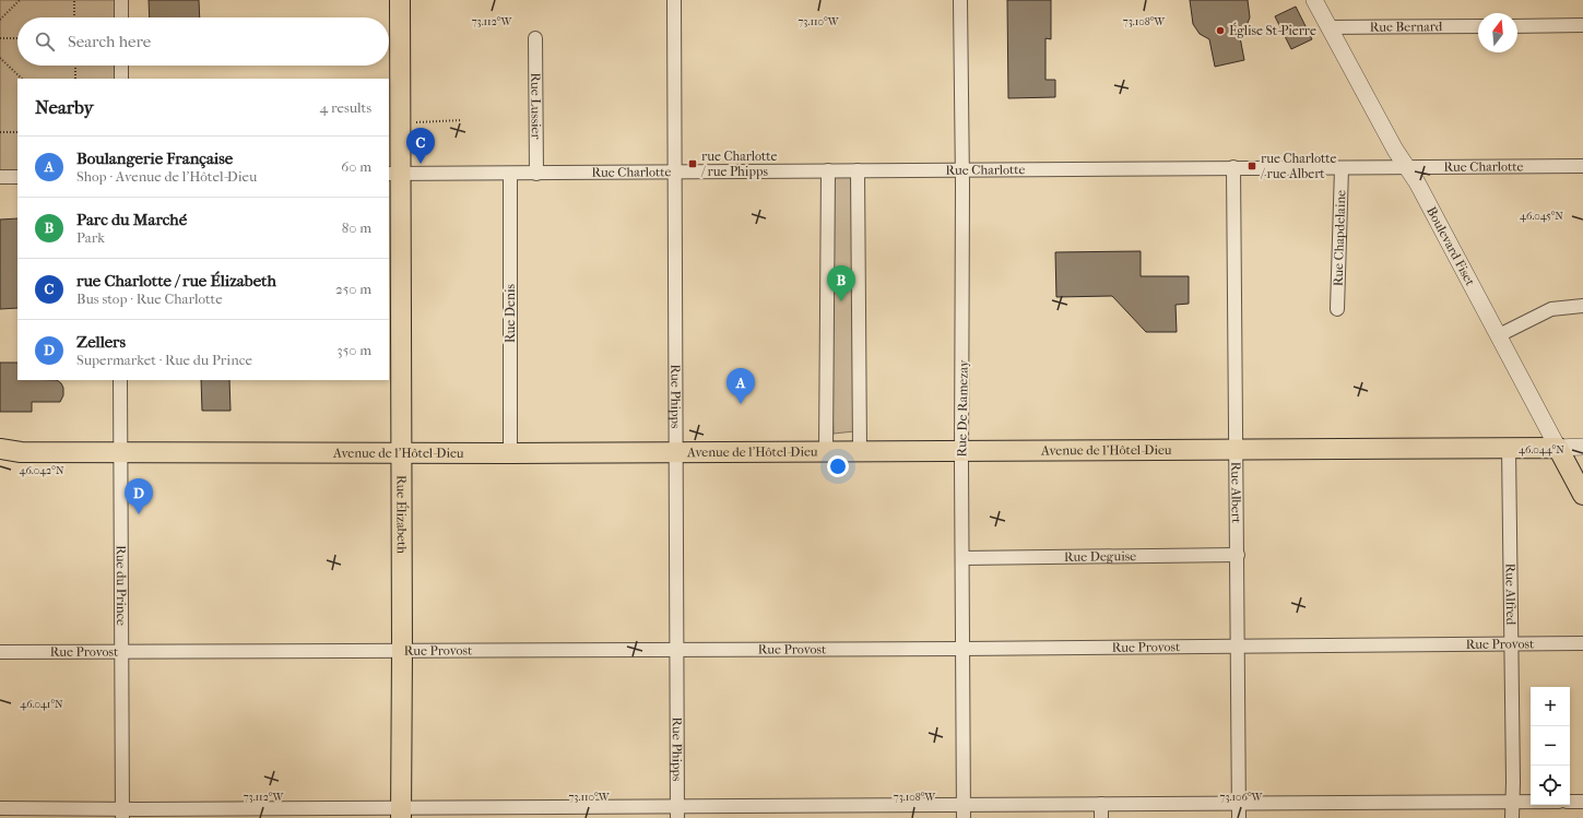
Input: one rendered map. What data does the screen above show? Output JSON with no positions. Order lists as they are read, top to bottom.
{
  "streets": {
    "main road": ["Boulevard Fiset", "Avenue de l'Hôtel-Dieu", "Rue Élizabeth"],
    "street": [
      "Rue Bernard",
      "Rue Lussier",
      "Rue Charlotte",
      "Rue Chapdelaine",
      "Rue Denis",
      "Rue Phipps",
      "Rue De Ramezay",
      "Rue Albert",
      "Rue Deguise",
      "Rue du Prince",
      "Rue Alfred",
      "Rue Provost"
    ]
  },
  "crossings": [
    ["Rue Bernard", "Boulevard Fiset"],
    ["Rue Lussier", "Rue Charlotte"],
    ["Rue Charlotte", "Rue Chapdelaine"],
    ["Rue Charlotte", "Boulevard Fiset"],
    ["Rue Charlotte", "Rue Denis"],
    ["Rue Charlotte", "Rue Phipps"],
    ["Rue Charlotte", "Rue De Ramezay"],
    ["Rue Charlotte", "Rue Albert"],
    ["Rue Charlotte", "Rue Élizabeth"],
    ["Boulevard Fiset", "Avenue de l'Hôtel-Dieu"],
    ["Rue Denis", "Avenue de l'Hôtel-Dieu"],
    ["Rue Phipps", "Avenue de l'Hôtel-Dieu"],
    ["Rue Phipps", "Rue Provost"],
    ["Rue De Ramezay", "Avenue de l'Hôtel-Dieu"],
    ["Rue De Ramezay", "Rue Deguise"],
    ["Rue De Ramezay", "Rue Provost"],
    ["Avenue de l'Hôtel-Dieu", "Rue Albert"],
    ["Avenue de l'Hôtel-Dieu", "Rue Élizabeth"],
    ["Avenue de l'Hôtel-Dieu", "Rue du Prince"],
    ["Avenue de l'Hôtel-Dieu", "Rue Alfred"],
    ["Rue Albert", "Rue Deguise"],
    ["Rue Albert", "Rue Provost"],
    ["Rue Élizabeth", "Rue Provost"],
    ["Rue du Prince", "Rue Provost"],
    ["Rue Alfred", "Rue Provost"]
  ],
  "places": {
    "other": ["Église St-Pierre"],
    "transit": ["rue Charlotte / rue Phipps", "rue Charlotte / rue Albert"]
  },
  "north": "top",
  "page": {
    "search": "Search here",
    "heading": ["Nearby", "4 results"],
    "pins": [
      "C",
      "B",
      "A",
      "D"
    ],
    "list": [
      {
        "mark": "A",
        "name": "Boulangerie Française",
        "note": "Shop · Avenue de l'Hôtel-Dieu",
        "value": "60 m"
      },
      {
        "mark": "B",
        "name": "Parc du Marché",
        "note": "Park",
        "value": "80 m"
      },
      {
        "mark": "C",
        "name": "rue Charlotte / rue Élizabeth",
        "note": "Bus stop · Rue Charlotte",
        "value": "250 m"
      },
      {
        "mark": "D",
        "name": "Zellers",
        "note": "Supermarket · Rue du Prince",
        "value": "350 m"
      }
    ],
    "map_buttons": ["+", "−"]
  },
  "coordinates": [
    "73.112°W",
    "73.110°W",
    "73.108°W",
    "46.045°N",
    "46.044°N",
    "46.042°N",
    "46.041°N",
    "73.106°W"
  ]
}
